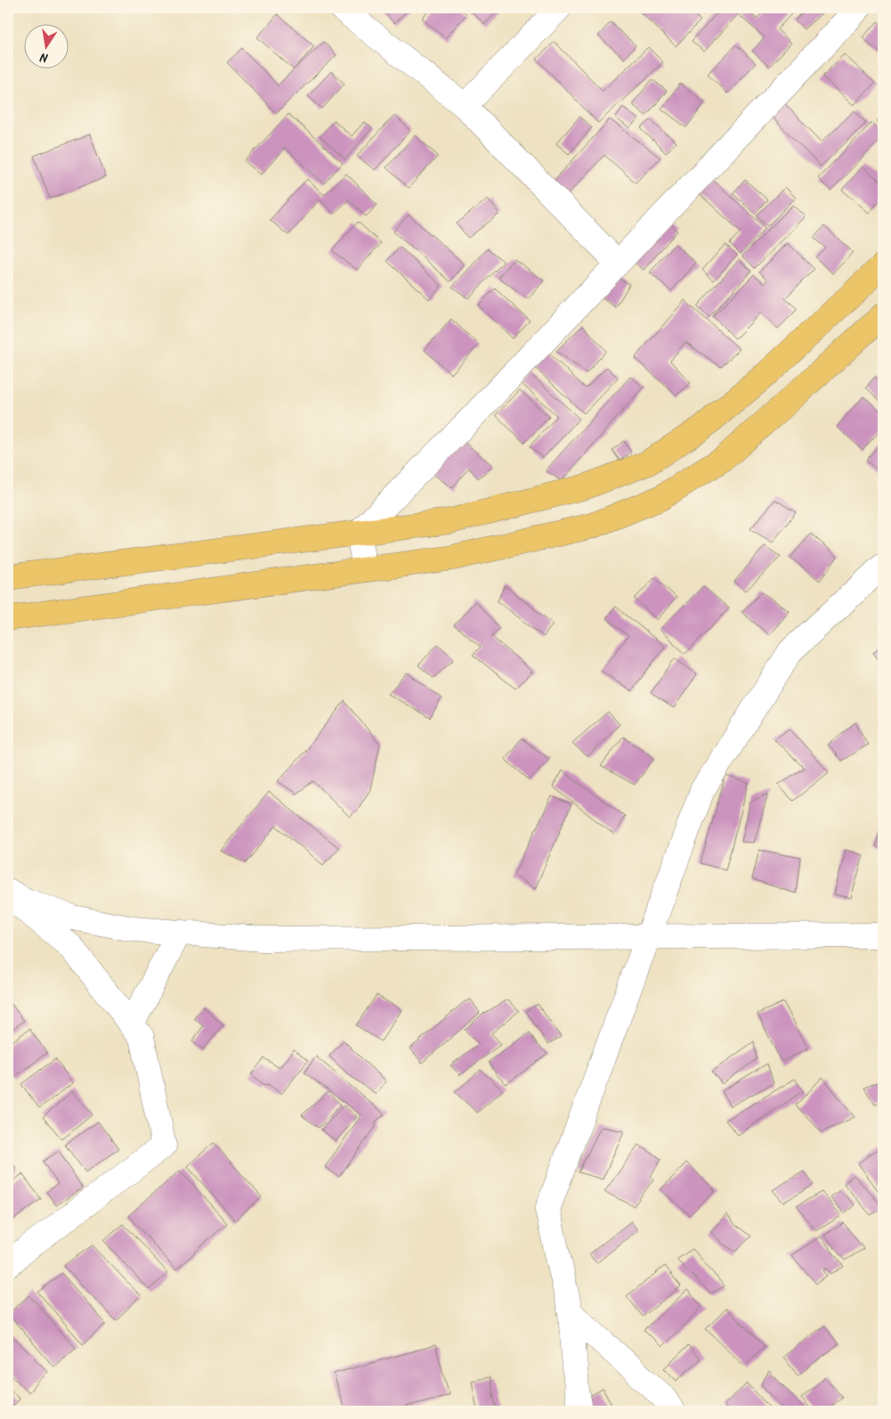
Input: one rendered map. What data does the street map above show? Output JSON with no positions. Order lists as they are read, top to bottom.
{
  "north": "bottom"
}
